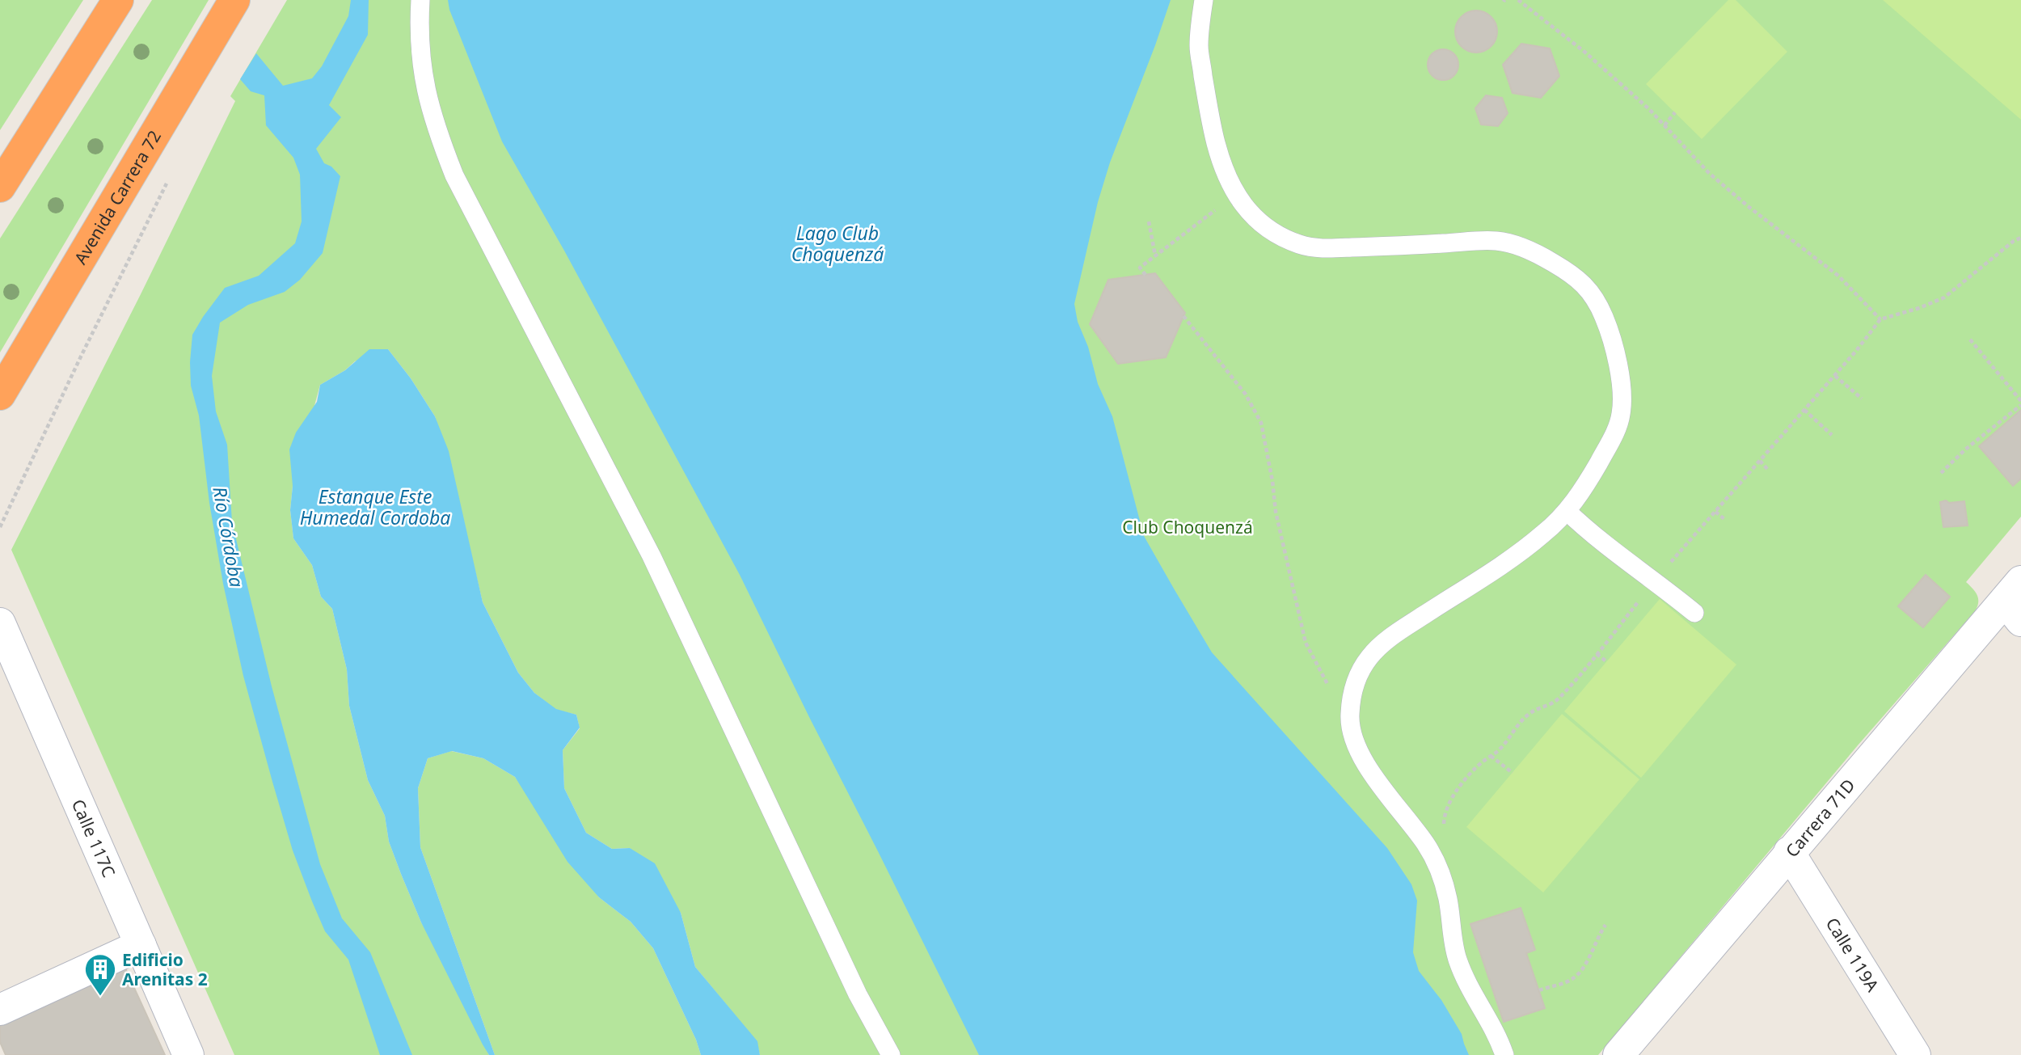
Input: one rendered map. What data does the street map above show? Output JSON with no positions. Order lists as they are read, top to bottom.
{
  "streets": {
    "highway": ["Avenida Carrera 72"],
    "street": ["Carrera 71D", "Calle 117C", "Calle 119A"]
  },
  "crossings": [
    ["Carrera 71D", "Calle 119A"]
  ],
  "water": ["Lago Club Choquenzá", "Estanque Este Humedal Cordoba", "Río Córdoba"],
  "parks": ["Club Choquenzá"],
  "places": {
    "building": ["Edificio Arenitas 2"]
  }
}
